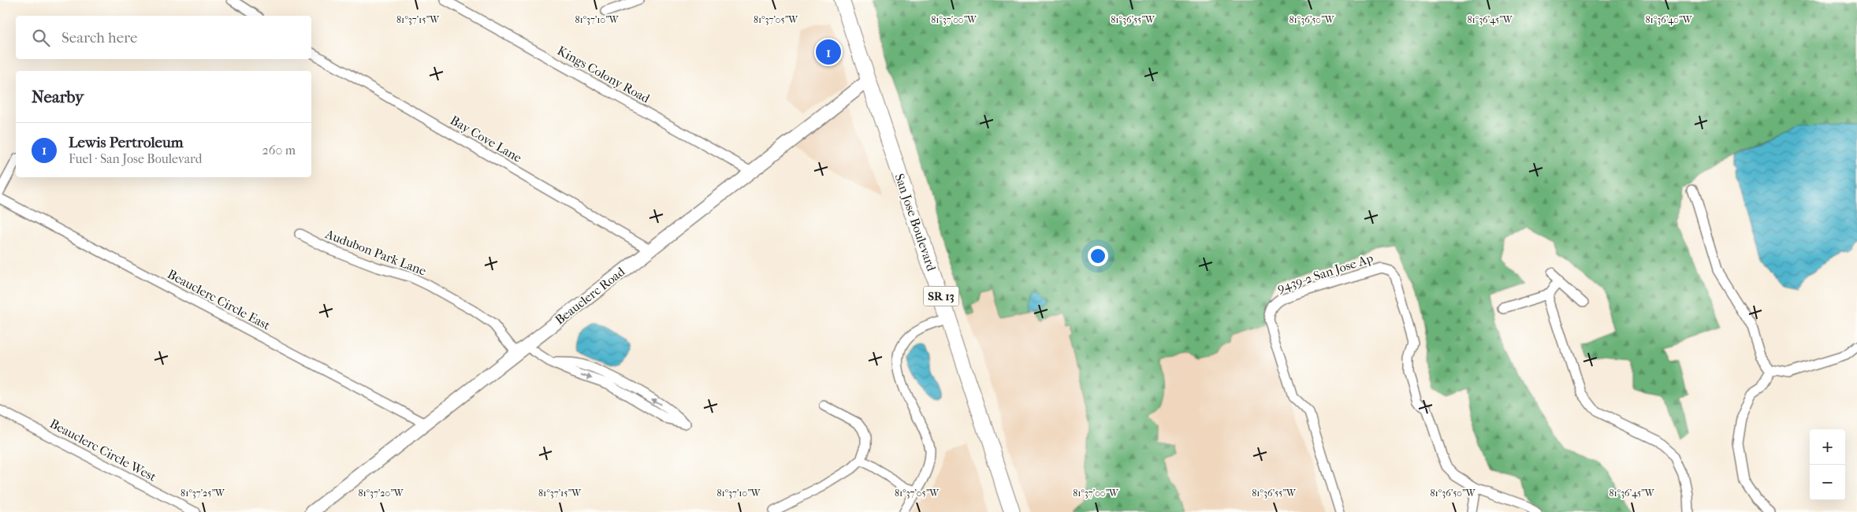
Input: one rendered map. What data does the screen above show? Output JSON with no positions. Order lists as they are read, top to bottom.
{
  "streets": {
    "main road": ["San Jose Boulevard", "SR 13"],
    "street": [
      "Kings Colony Road",
      "Bay Cove Lane",
      "Audubon Park Lane",
      "9439-2 San Jose Ap",
      "Beauclerc Road",
      "Beauclerc Circle East",
      "Beauclerc Circle West"
    ]
  },
  "crossings": [
    ["Kings Colony Road", "Beauclerc Road"],
    ["Bay Cove Lane", "Beauclerc Road"],
    ["San Jose Boulevard", "Beauclerc Road"],
    ["Audubon Park Lane", "Beauclerc Road"],
    ["Beauclerc Road", "Beauclerc Circle East"]
  ],
  "page": {
    "search": "Search here",
    "pins": "1",
    "heading": "Nearby",
    "list": [
      {
        "mark": "1",
        "name": "Lewis Pertroleum",
        "note": "Fuel · San Jose Boulevard",
        "value": "260 m"
      }
    ],
    "map_buttons": ["+", "−"]
  },
  "coordinates": [
    "81°37'15\"W",
    "81°37'10\"W",
    "81°37'05\"W",
    "81°37'00\"W",
    "81°36'55\"W",
    "81°36'50\"W",
    "81°36'45\"W",
    "81°36'40\"W",
    "81°37'25\"W",
    "81°37'20\"W"
  ]
}
